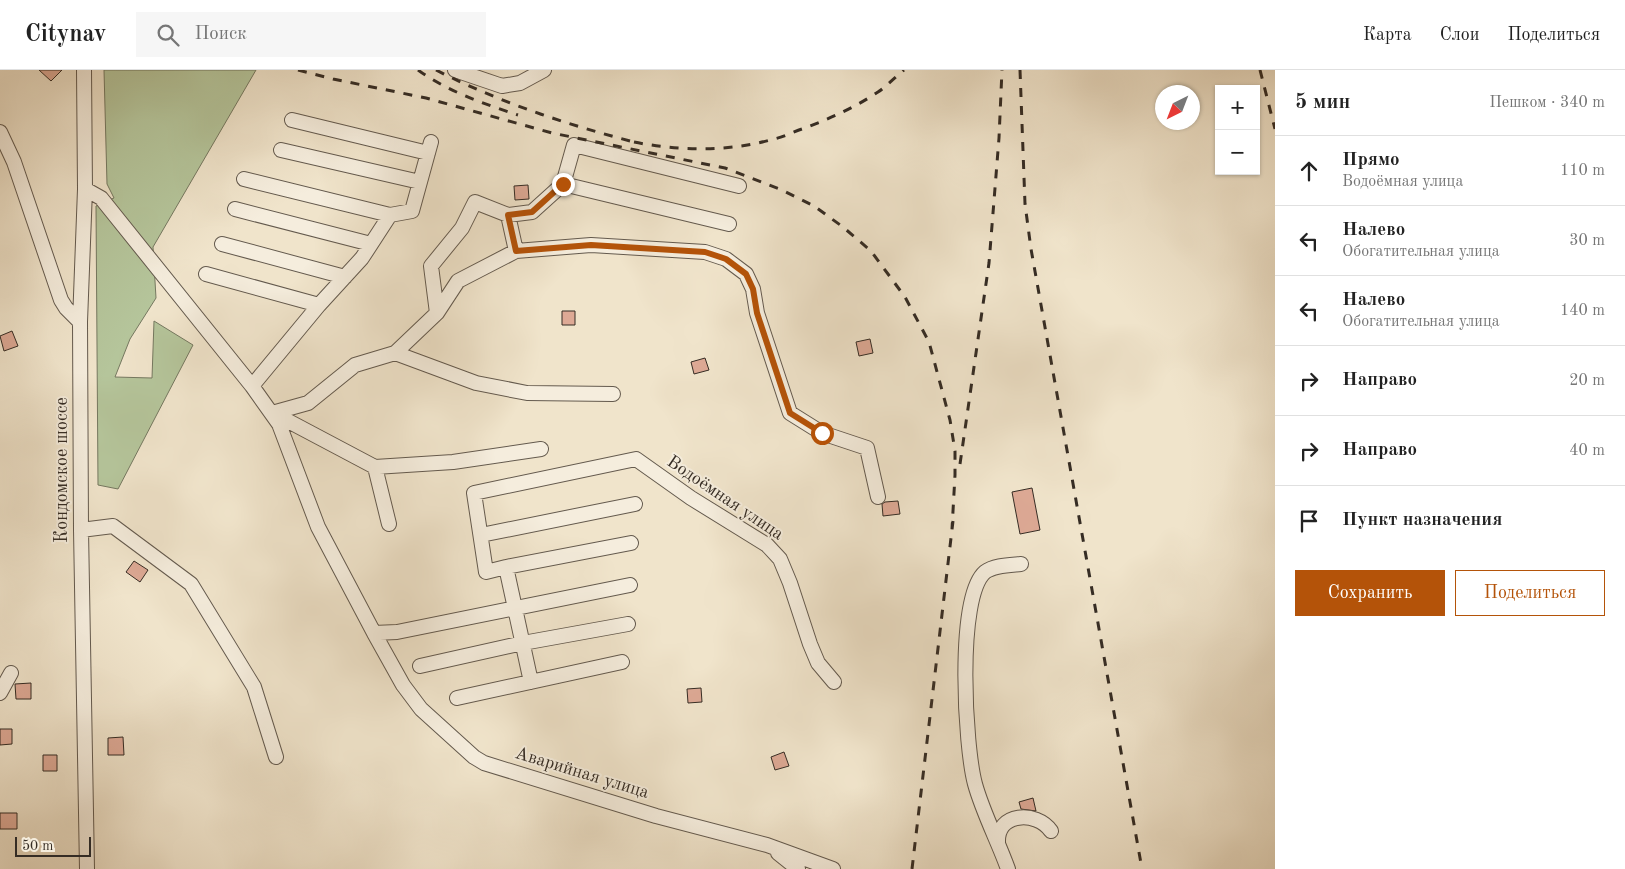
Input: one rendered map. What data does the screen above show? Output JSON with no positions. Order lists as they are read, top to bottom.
{
  "streets": {
    "street": ["Кондомское шоссе", "Водоёмная улица", "Аварийная улица"]
  },
  "scale_bar": "50 m",
  "north": "bottom left",
  "page": {
    "header": "Citynav",
    "search": "Поиск",
    "nav": ["Карта", "Слои", "Поделиться"],
    "heading": ["5 мин", "Пешком · 340 m"],
    "map_buttons": ["+", "−"],
    "list": [
      ["Прямо", "Водоёмная улица", "110 m"],
      ["Налево", "Обогатительная улица", "30 m"],
      ["Налево", "Обогатительная улица", "140 m"],
      ["Направо", "20 m"],
      ["Направо", "40 m"],
      "Пункт назначения"
    ],
    "buttons": ["Сохранить", "Поделиться"],
    "scale": "50 m"
  }
}
